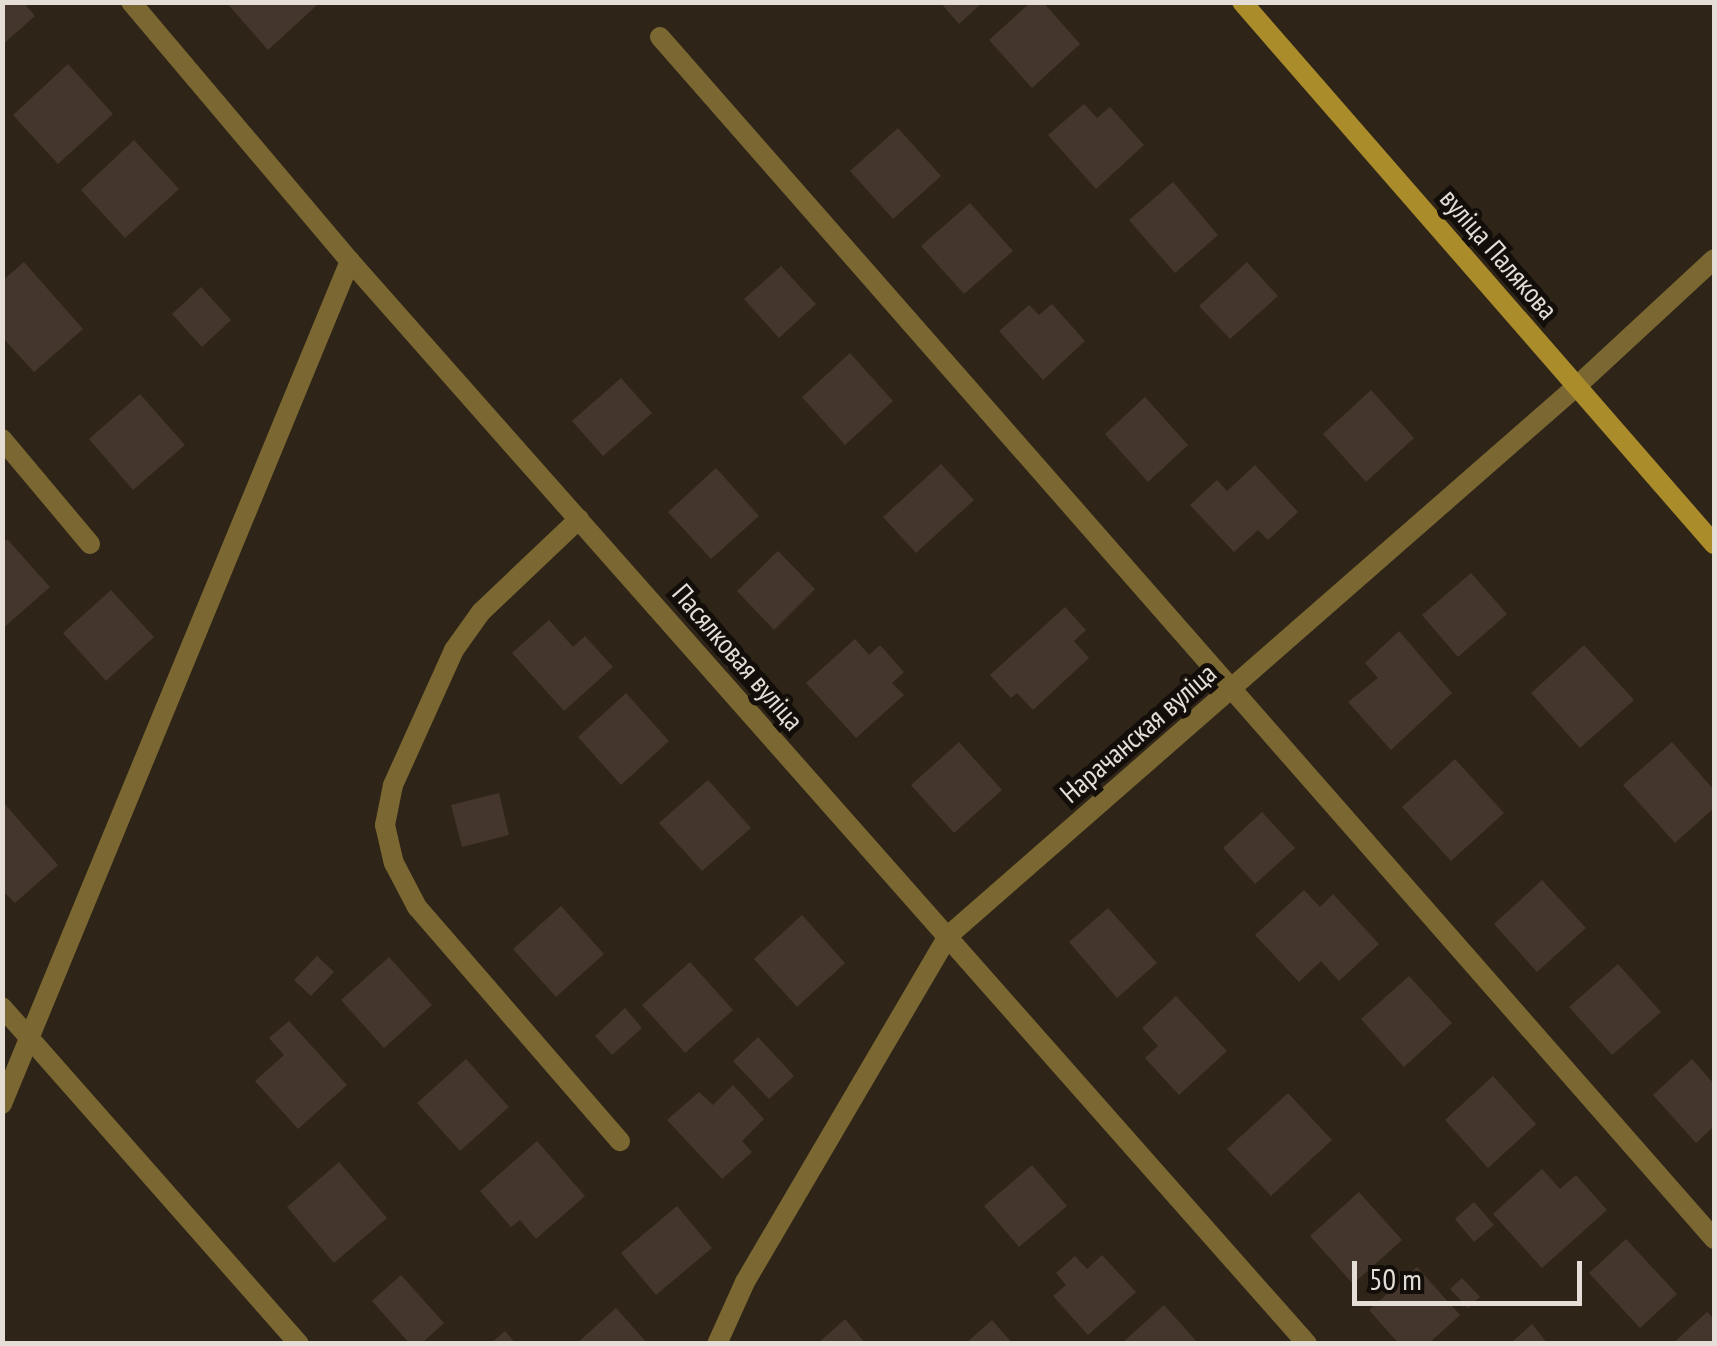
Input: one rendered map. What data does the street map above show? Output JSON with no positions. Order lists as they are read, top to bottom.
{
  "streets": {
    "street": ["вуліца Палякова", "Пасялковая вуліца", "Нарачанская вуліца"]
  },
  "crossings": [
    ["вуліца Палякова", "Нарачанская вуліца"],
    ["Пасялковая вуліца", "Нарачанская вуліца"]
  ],
  "scale_bar": "50 m"
}
